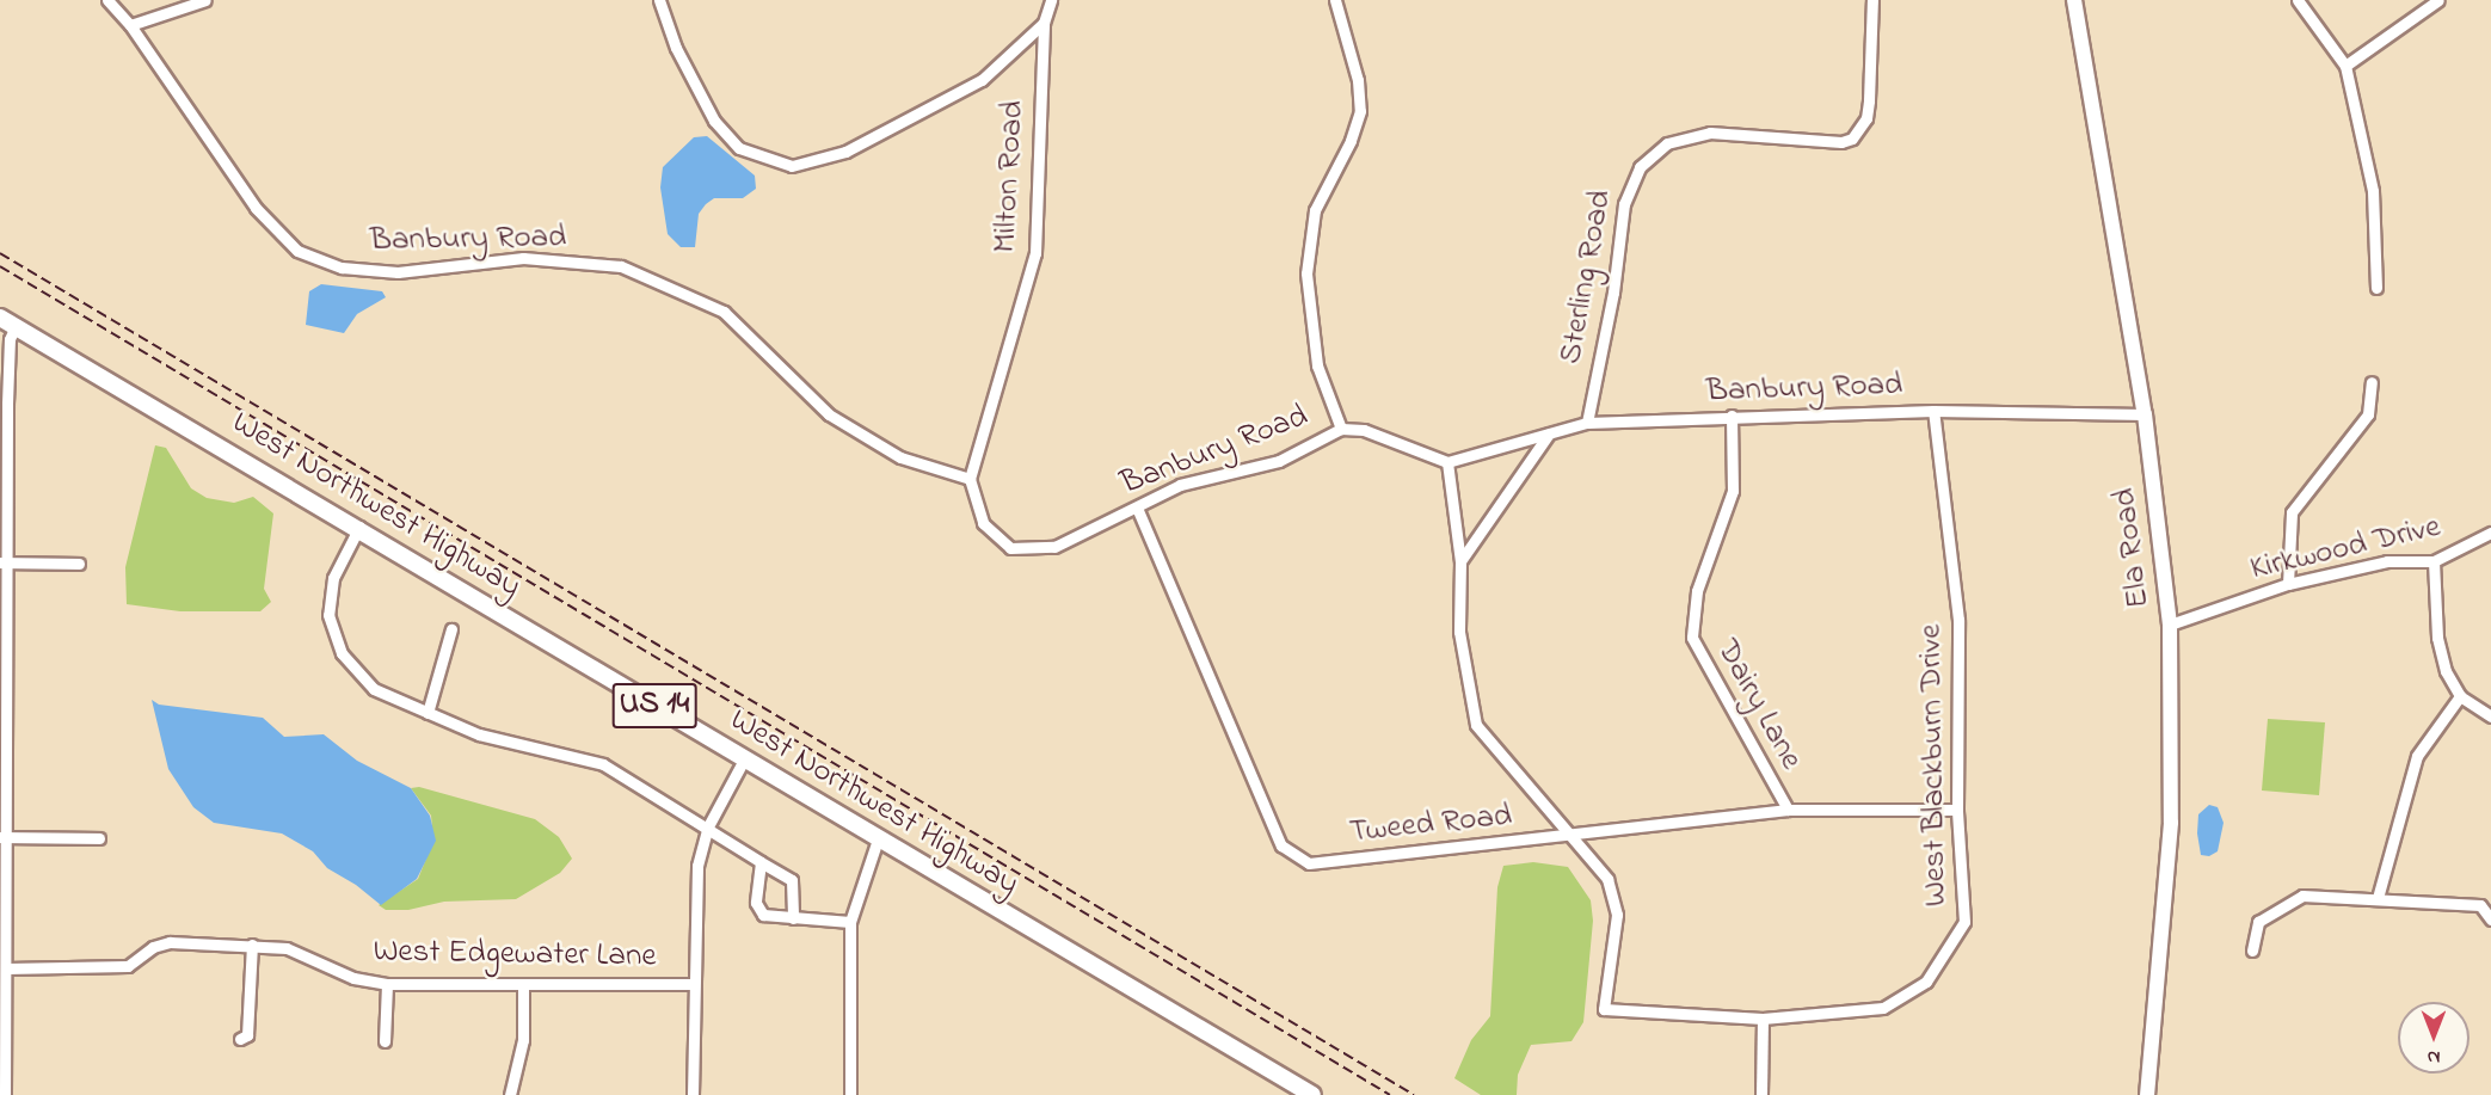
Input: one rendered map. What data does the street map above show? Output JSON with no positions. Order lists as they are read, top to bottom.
{
  "streets": {
    "main road": ["West Northwest Highway", "Ela Road", "US 14"],
    "street": [
      "Milton Road",
      "Banbury Road",
      "Sterling Road",
      "Kirkwood Drive",
      "Dairy Lane",
      "West Blackburn Drive",
      "Tweed Road",
      "West Edgewater Lane"
    ]
  },
  "crossings": [
    ["Milton Road", "Banbury Road"],
    ["Banbury Road", "Sterling Road"],
    ["Banbury Road", "Ela Road"],
    ["Banbury Road", "Dairy Lane"],
    ["Banbury Road", "West Blackburn Drive"],
    ["Banbury Road", "Tweed Road"],
    ["Ela Road", "Kirkwood Drive"],
    ["Dairy Lane", "Tweed Road"],
    ["West Blackburn Drive", "Tweed Road"]
  ],
  "north": "bottom"
}
